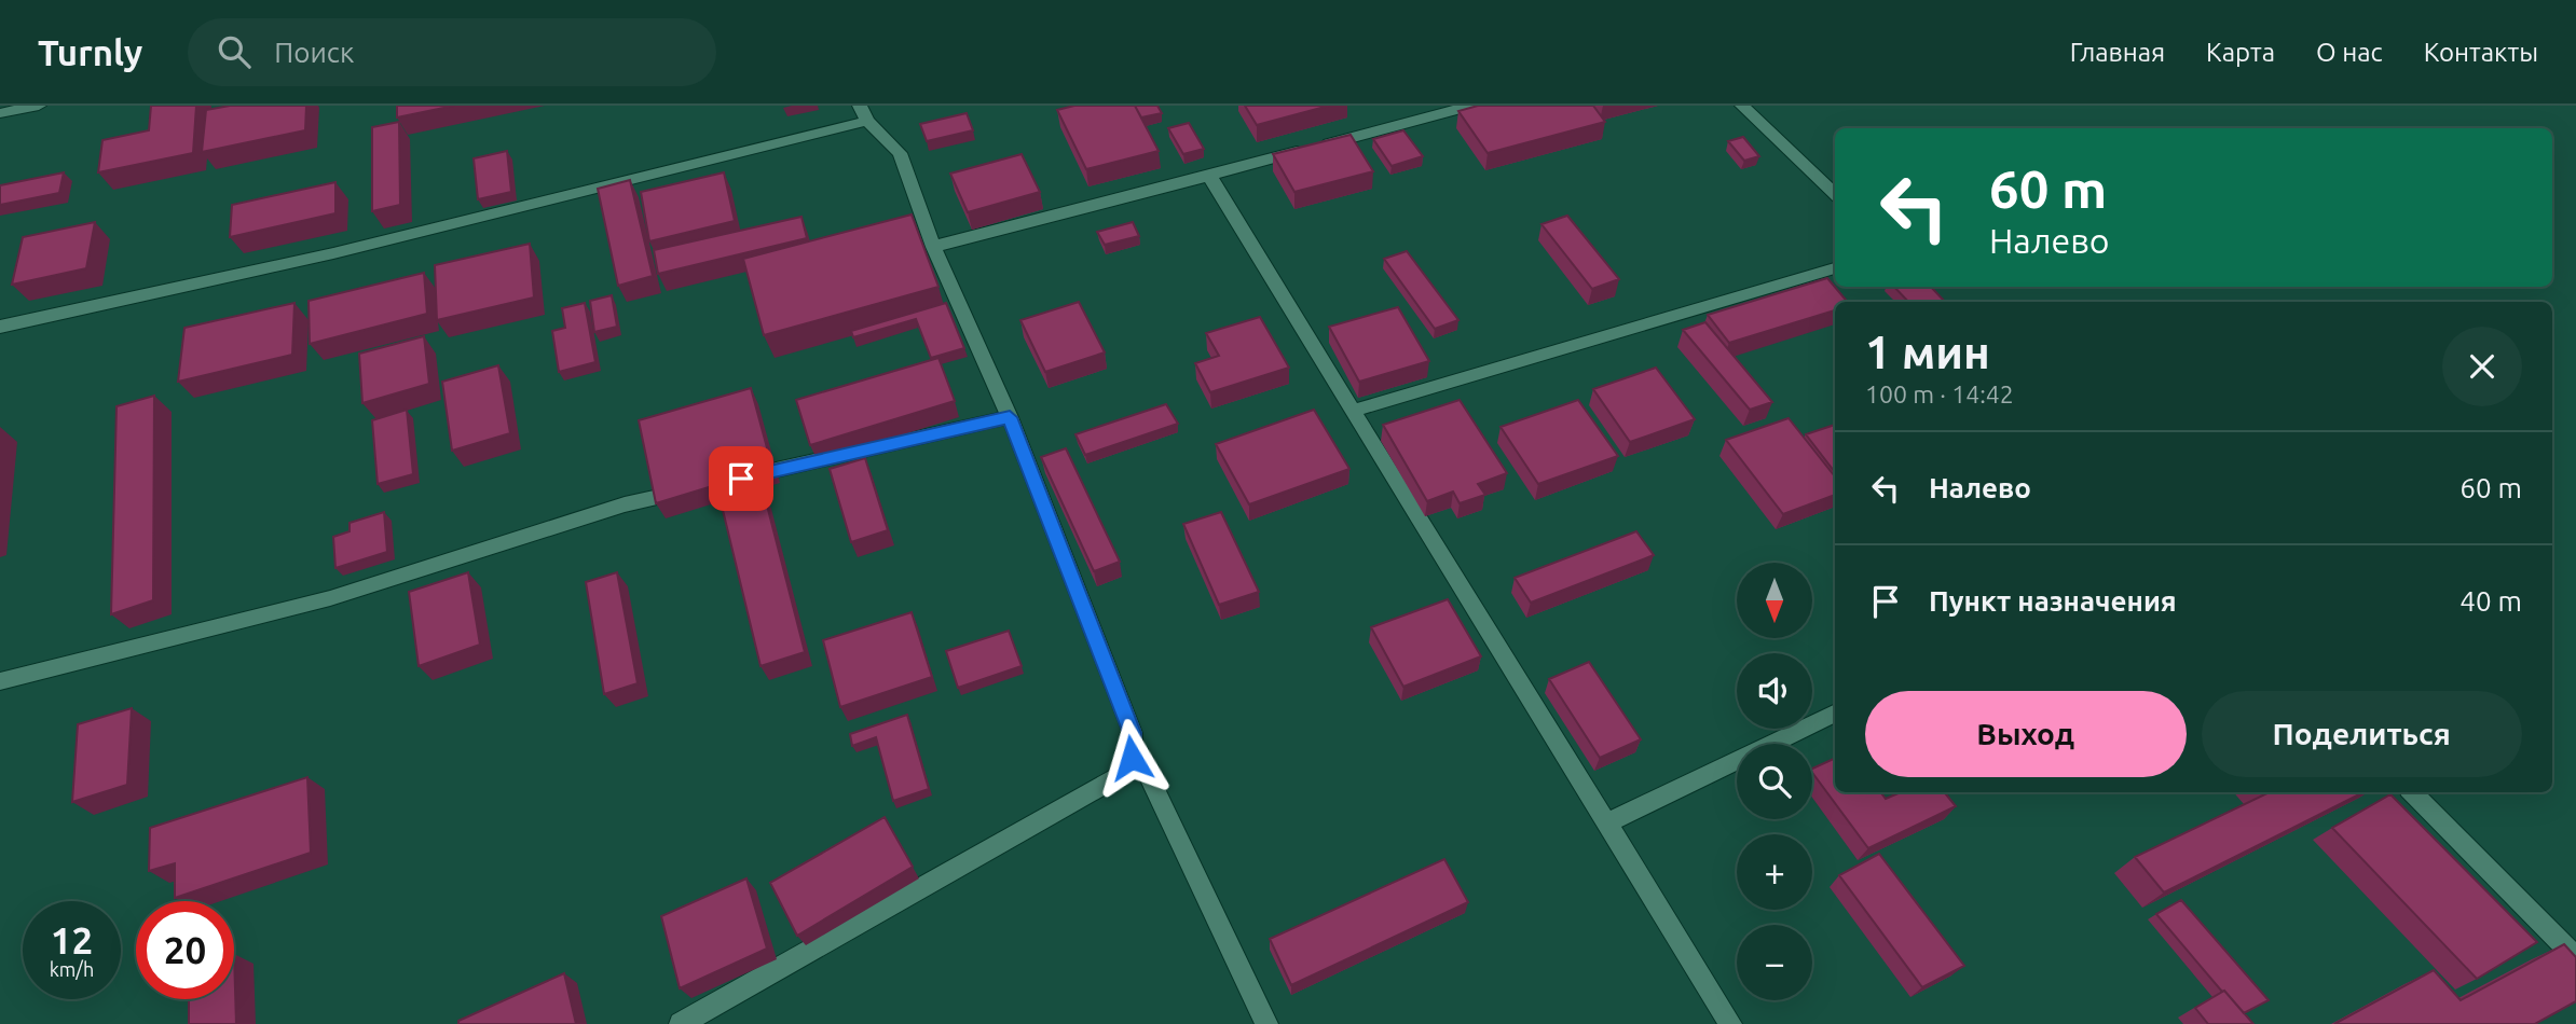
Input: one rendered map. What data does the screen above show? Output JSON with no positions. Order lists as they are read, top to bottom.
{
  "north": "bottom",
  "page": {
    "header": "Turnly",
    "search": "Поиск",
    "nav": [
      "Главная",
      "Карта",
      "О нас",
      "Контакты"
    ],
    "turn": ["60 m", "Налево"],
    "heading": ["1 мин", "100 m · 14:42"],
    "list": [
      {
        "name": "Налево",
        "value": "60 m"
      },
      {
        "name": "Пункт назначения",
        "value": "40 m"
      }
    ],
    "map_buttons": ["+", "−"],
    "buttons": ["Выход", "Поделиться"],
    "speed": "12 km/h",
    "limit": "20"
  }
}
